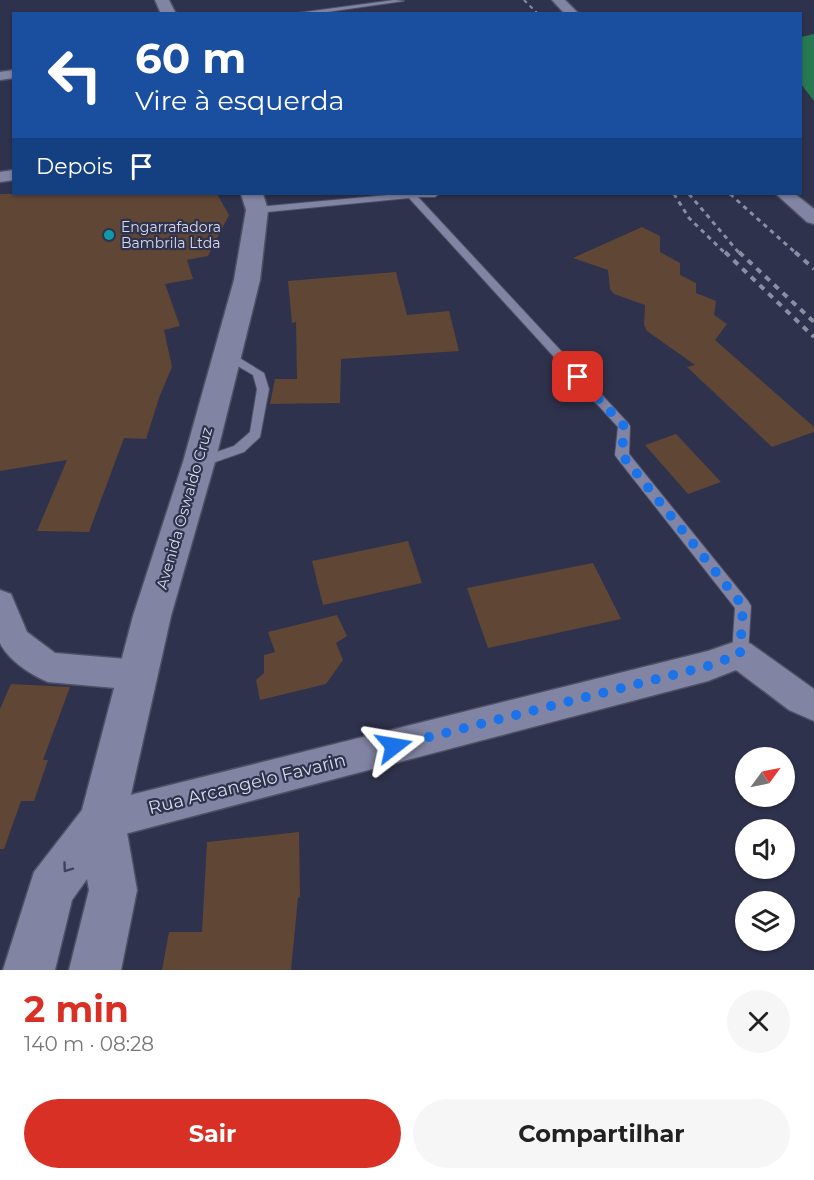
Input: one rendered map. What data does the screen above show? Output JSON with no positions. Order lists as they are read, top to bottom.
{
  "streets": {
    "street": ["Avenida Oswaldo Cruz", "Rua Arcangelo Favarin"]
  },
  "crossings": [
    ["Avenida Oswaldo Cruz", "Rua Arcangelo Favarin"]
  ],
  "places": ["Engarrafadora Bambrila Ltda"],
  "north": "top right",
  "page": {
    "turn": ["60 m", "Vire à esquerda"],
    "then": "Depois",
    "heading": ["2 min", "140 m · 08:28"],
    "buttons": ["Sair", "Compartilhar"]
  }
}
